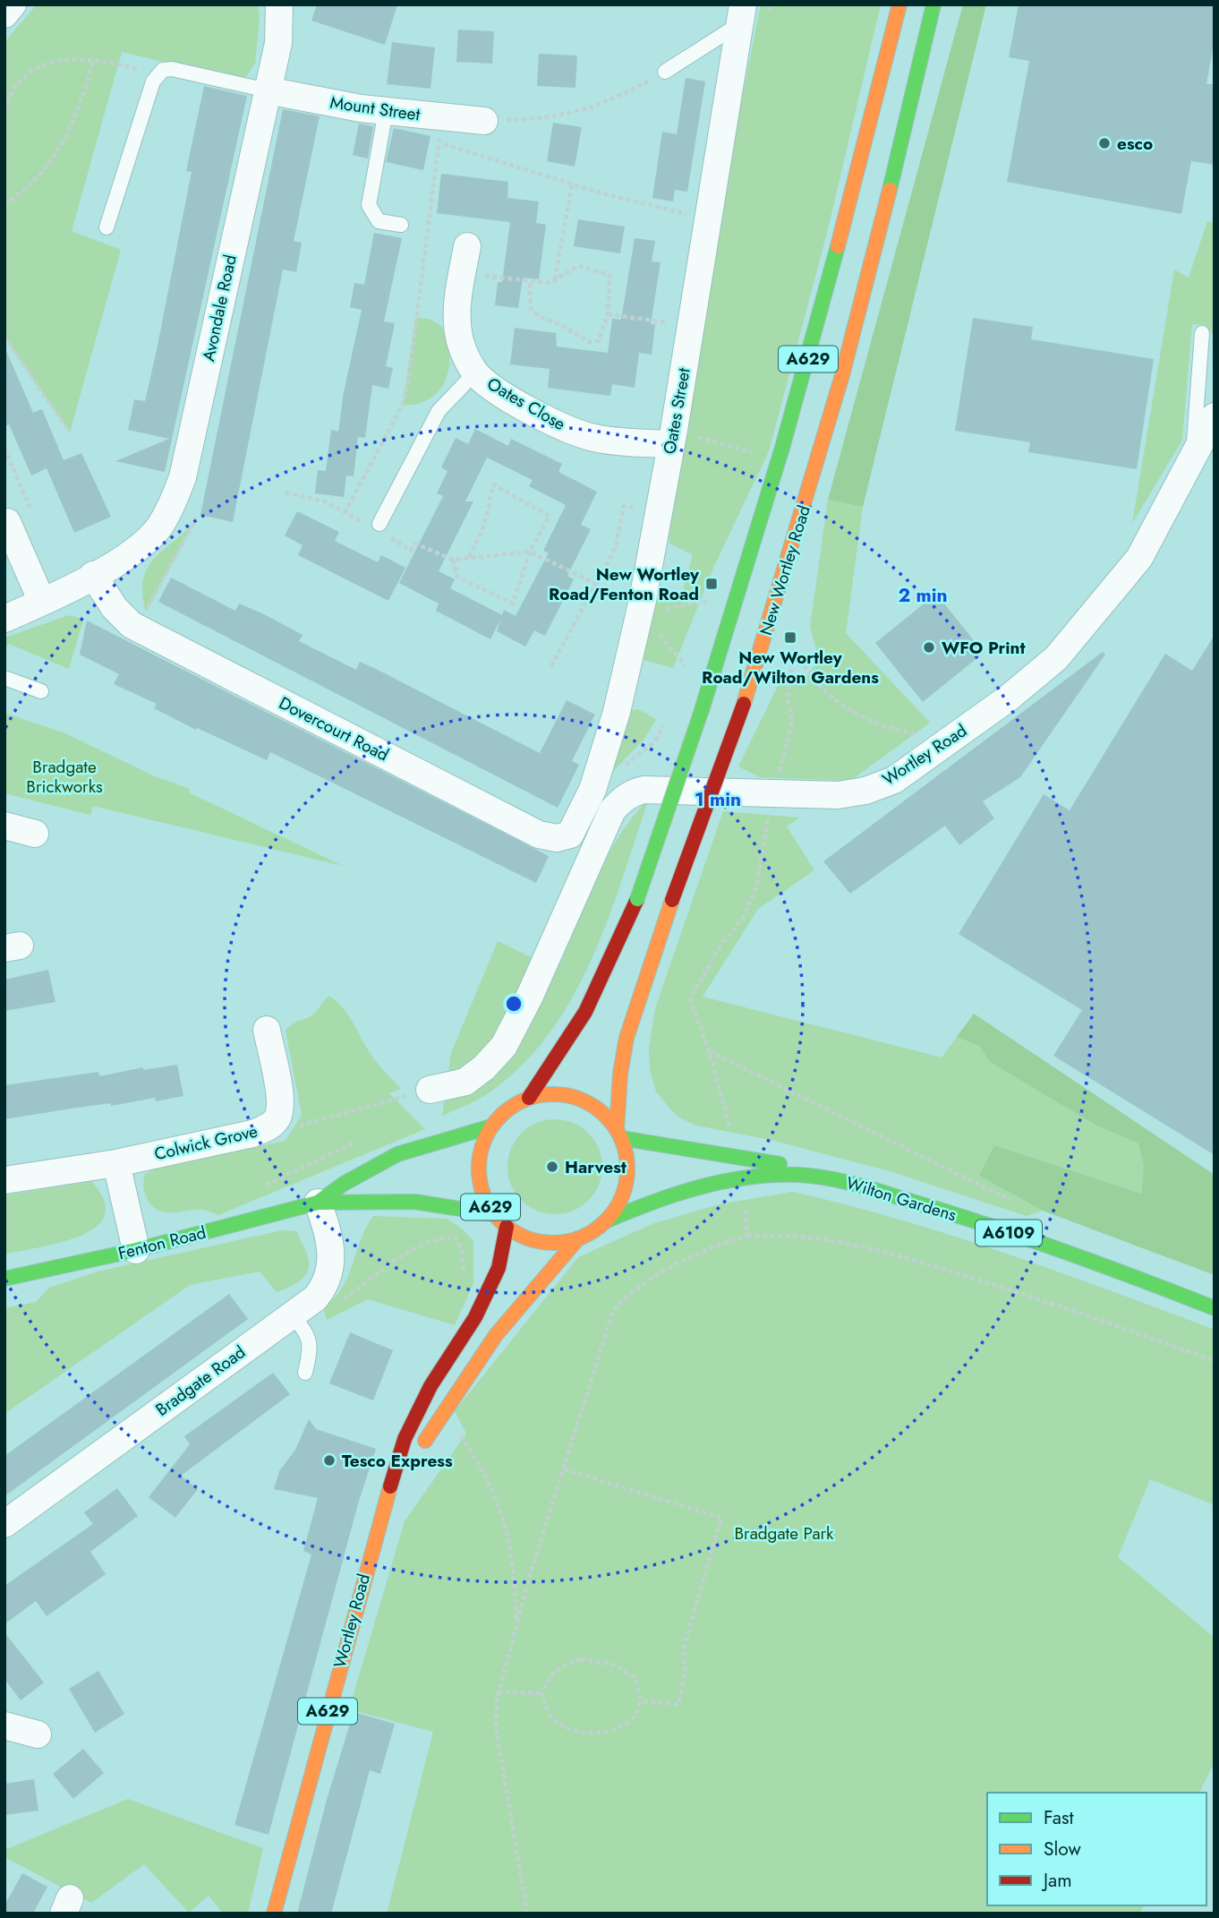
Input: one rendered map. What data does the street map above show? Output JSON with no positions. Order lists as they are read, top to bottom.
{
  "streets": {
    "main road": [
      "A629",
      "New Wortley Road",
      "Wortley Road",
      "Wilton Gardens",
      "A6109",
      "Fenton Road"
    ],
    "street": [
      "Mount Street",
      "Avondale Road",
      "Oates Close",
      "Oates Street",
      "Dovercourt Road",
      "Colwick Grove",
      "Bradgate Road"
    ]
  },
  "crossings": [
    ["Mount Street", "Avondale Road"],
    ["Avondale Road", "Dovercourt Road"],
    ["A629", "New Wortley Road"],
    ["A629", "Wortley Road"],
    ["A629", "Wilton Gardens"],
    ["A629", "Fenton Road"],
    ["Oates Close", "Oates Street"],
    ["Oates Street", "Dovercourt Road"],
    ["New Wortley Road", "Wortley Road"],
    ["New Wortley Road", "Wilton Gardens"],
    ["New Wortley Road", "Fenton Road"],
    ["Wortley Road", "Wilton Gardens"],
    ["Wortley Road", "Fenton Road"],
    ["Wilton Gardens", "Fenton Road"],
    ["Fenton Road", "Bradgate Road"]
  ],
  "parks": ["Bradgate Brickworks", "Bradgate Park"],
  "places": {
    "other": [
      "esco",
      "WFO Print",
      "Harvest",
      "Tesco Express"
    ],
    "transit": ["New Wortley Road/Fenton Road", "New Wortley Road/Wilton Gardens"]
  },
  "legend": ["Fast", "Slow", "Jam"],
  "rings": ["2 min", "1 min"]
}
